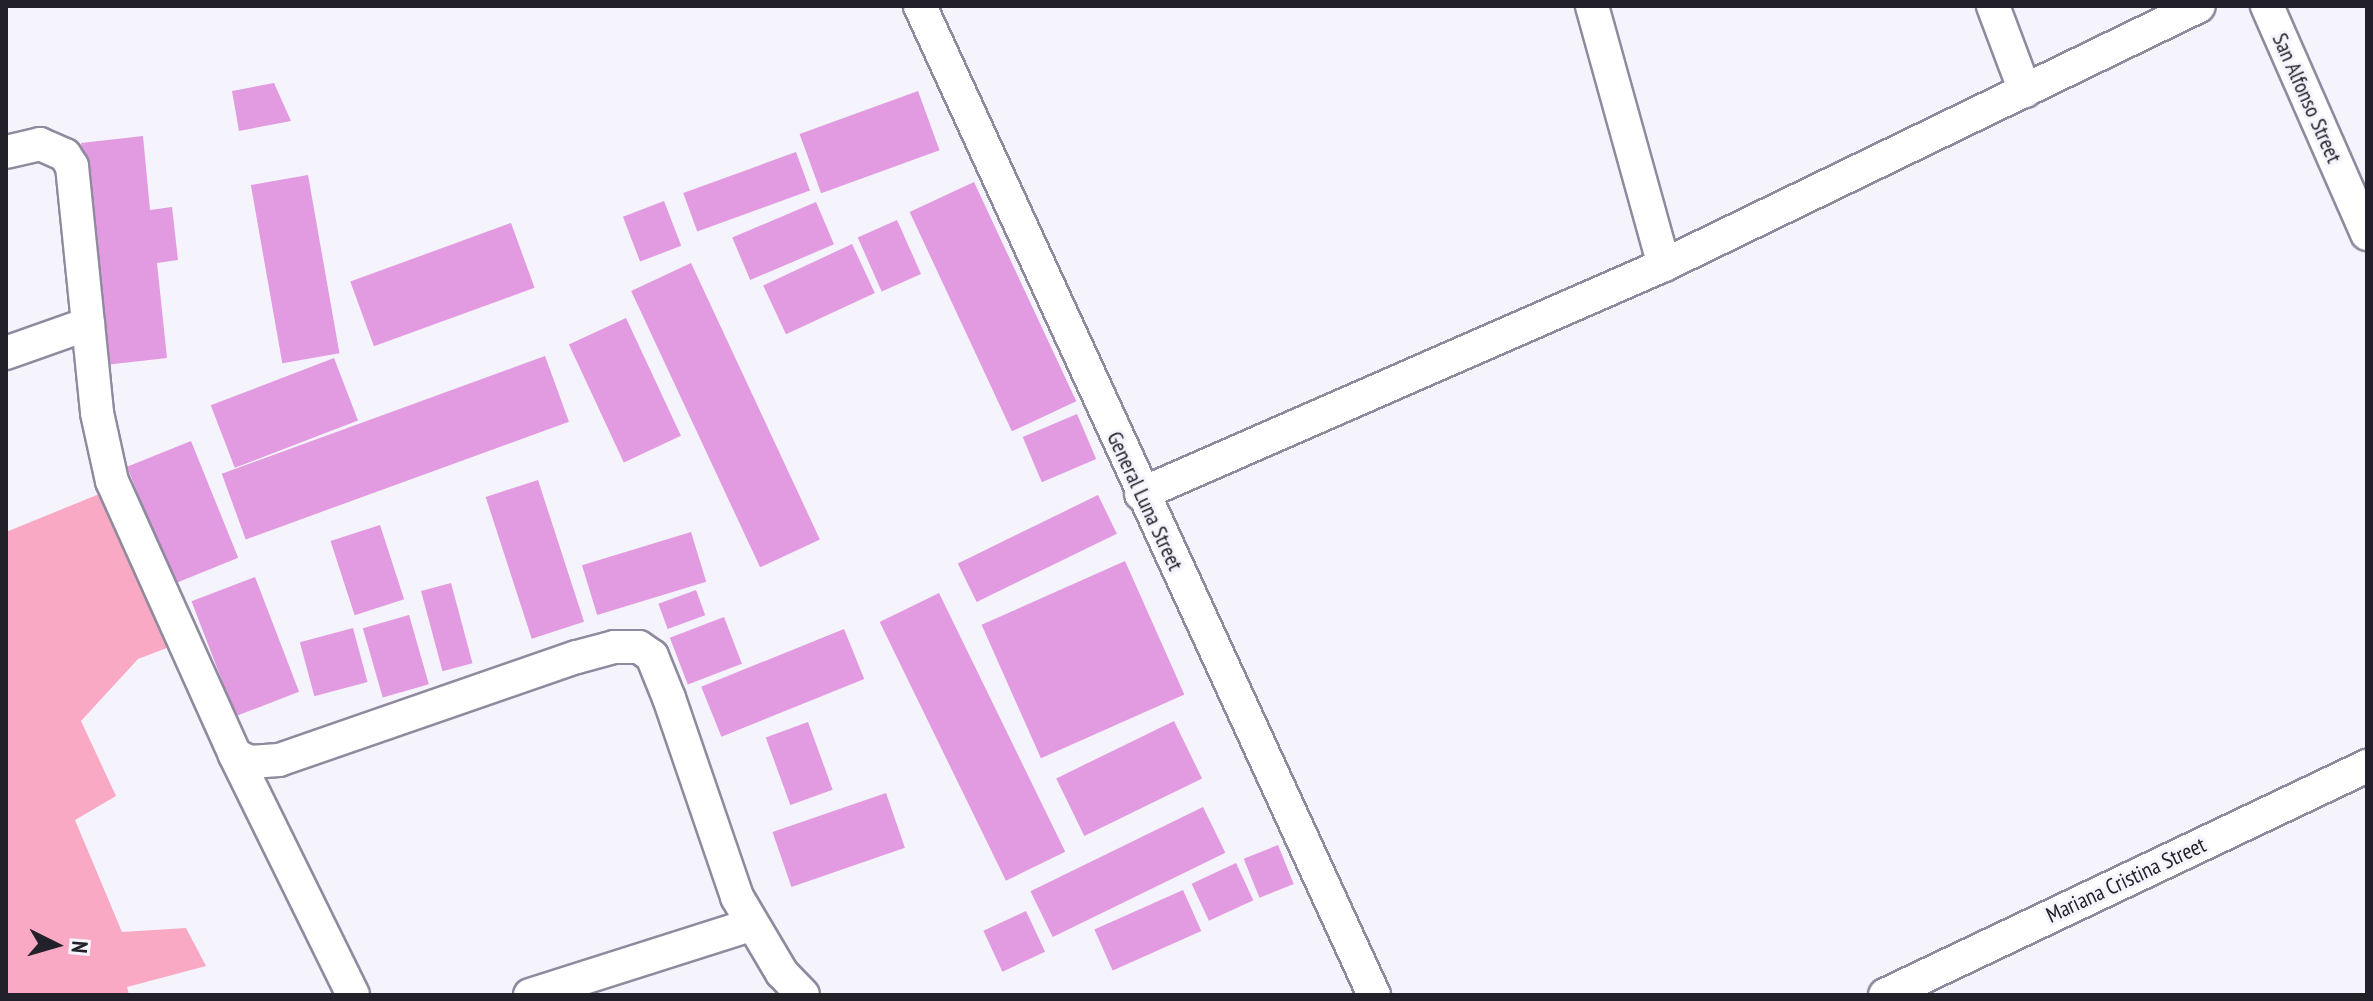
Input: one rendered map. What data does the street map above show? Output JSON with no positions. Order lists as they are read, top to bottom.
{
  "streets": {
    "street": ["San Alfonso Street", "General Luna Street", "Mariana Cristina Street"]
  },
  "north": "right"
}
